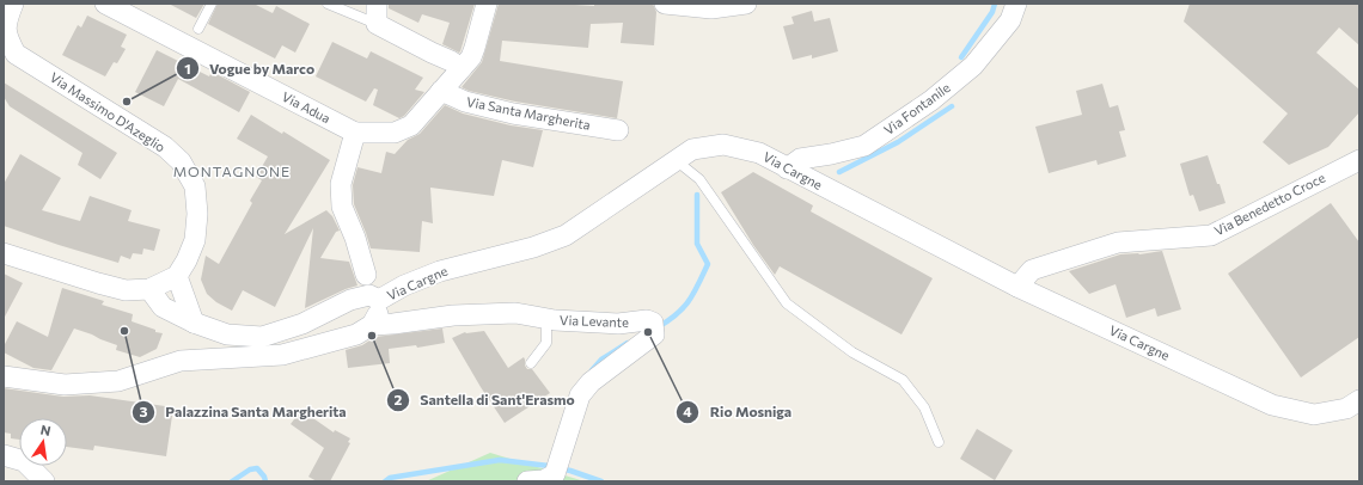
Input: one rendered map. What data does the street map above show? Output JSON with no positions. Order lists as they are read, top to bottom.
{
  "streets": {
    "street": [
      "Via Adua",
      "Via Fontanile",
      "Via Massimo D'Azeglio",
      "Via Santa Margherita",
      "Via Cargne",
      "Via Benedetto Croce",
      "Via Levante"
    ]
  },
  "crossings": [
    ["Via Fontanile", "Via Cargne"],
    ["Via Cargne", "Via Benedetto Croce"]
  ],
  "districts": ["MONTAGNONE"],
  "places": [
    "Vogue by Marco",
    "Palazzina Santa Margherita",
    "Rio Mosniga",
    "Santella di Sant'Erasmo"
  ],
  "north": "top"
}
